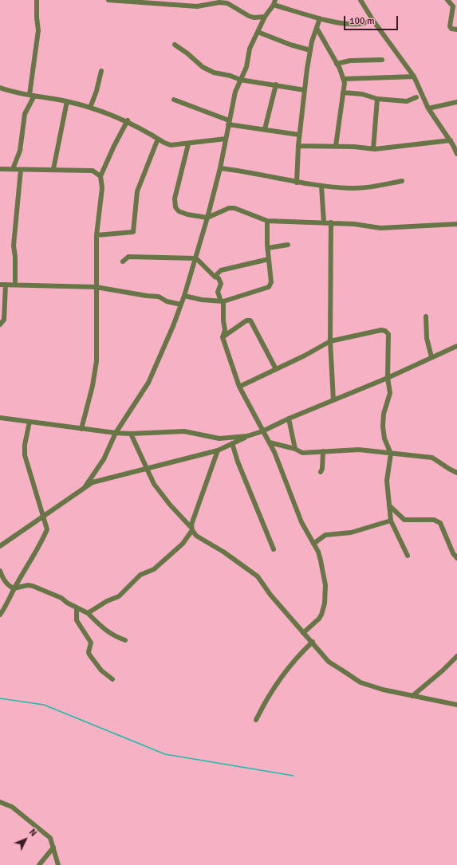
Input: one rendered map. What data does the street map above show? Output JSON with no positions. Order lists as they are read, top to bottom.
{
  "scale_bar": "100 m",
  "north": "top right"
}
